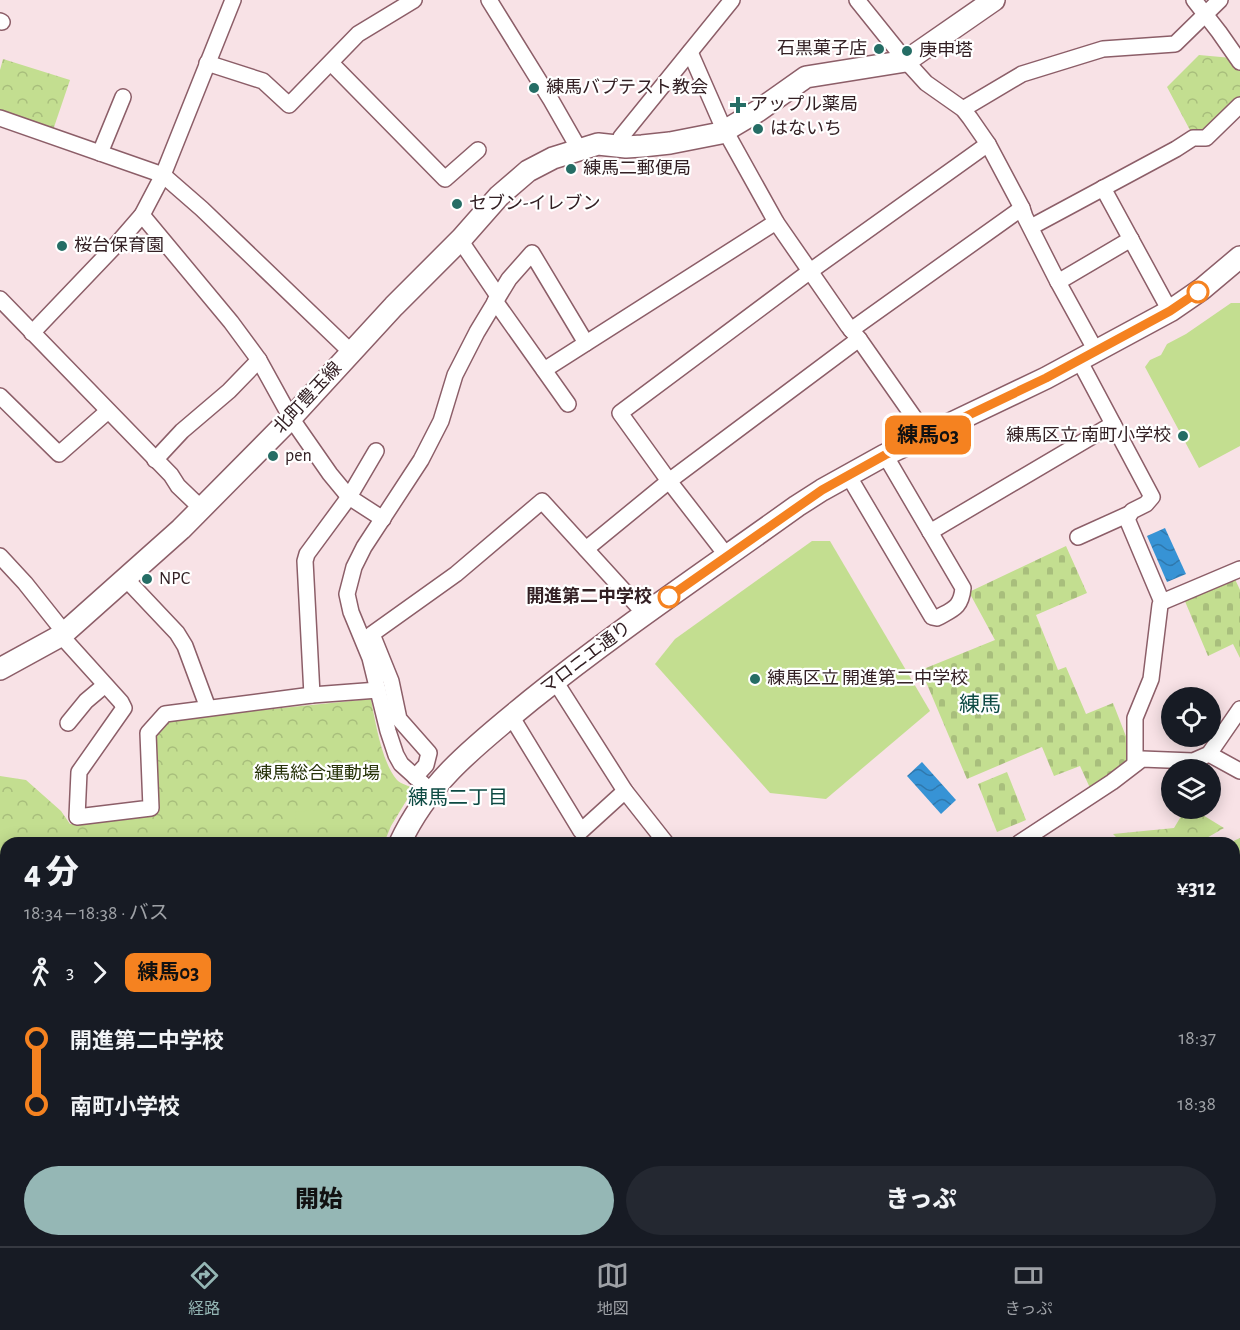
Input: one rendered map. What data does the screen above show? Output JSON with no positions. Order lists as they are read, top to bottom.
{
  "streets": {
    "main road": ["北町豊玉線", "マロニエ通り"]
  },
  "districts": ["練馬", "練馬二丁目"],
  "parks": ["練馬総合運動場"],
  "places": {
    "other": [
      "石黒菓子店",
      "庚申塔",
      "練馬バプテスト教会",
      "はないち",
      "練馬二郵便局",
      "セブン-イレブン",
      "桜台保育園",
      "練馬区立 南町小学校",
      "pen",
      "NPC",
      "開進第二中学校",
      "練馬区立 開進第二中学校"
    ],
    "health": ["アップル薬局"]
  },
  "lines": ["bus line 練馬03"],
  "page": {
    "on_map": "練馬03",
    "heading": ["4 分", "18:34 – 18:38 · バス", "¥312"],
    "legs": ["3", "練馬03"],
    "list": [
      {
        "name": "開進第二中学校",
        "value": "18:37"
      },
      {
        "name": "南町小学校",
        "value": "18:38"
      }
    ],
    "buttons": ["開始", "きっぷ"],
    "tabs": ["経路", "地図", "きっぷ"]
  }
}
